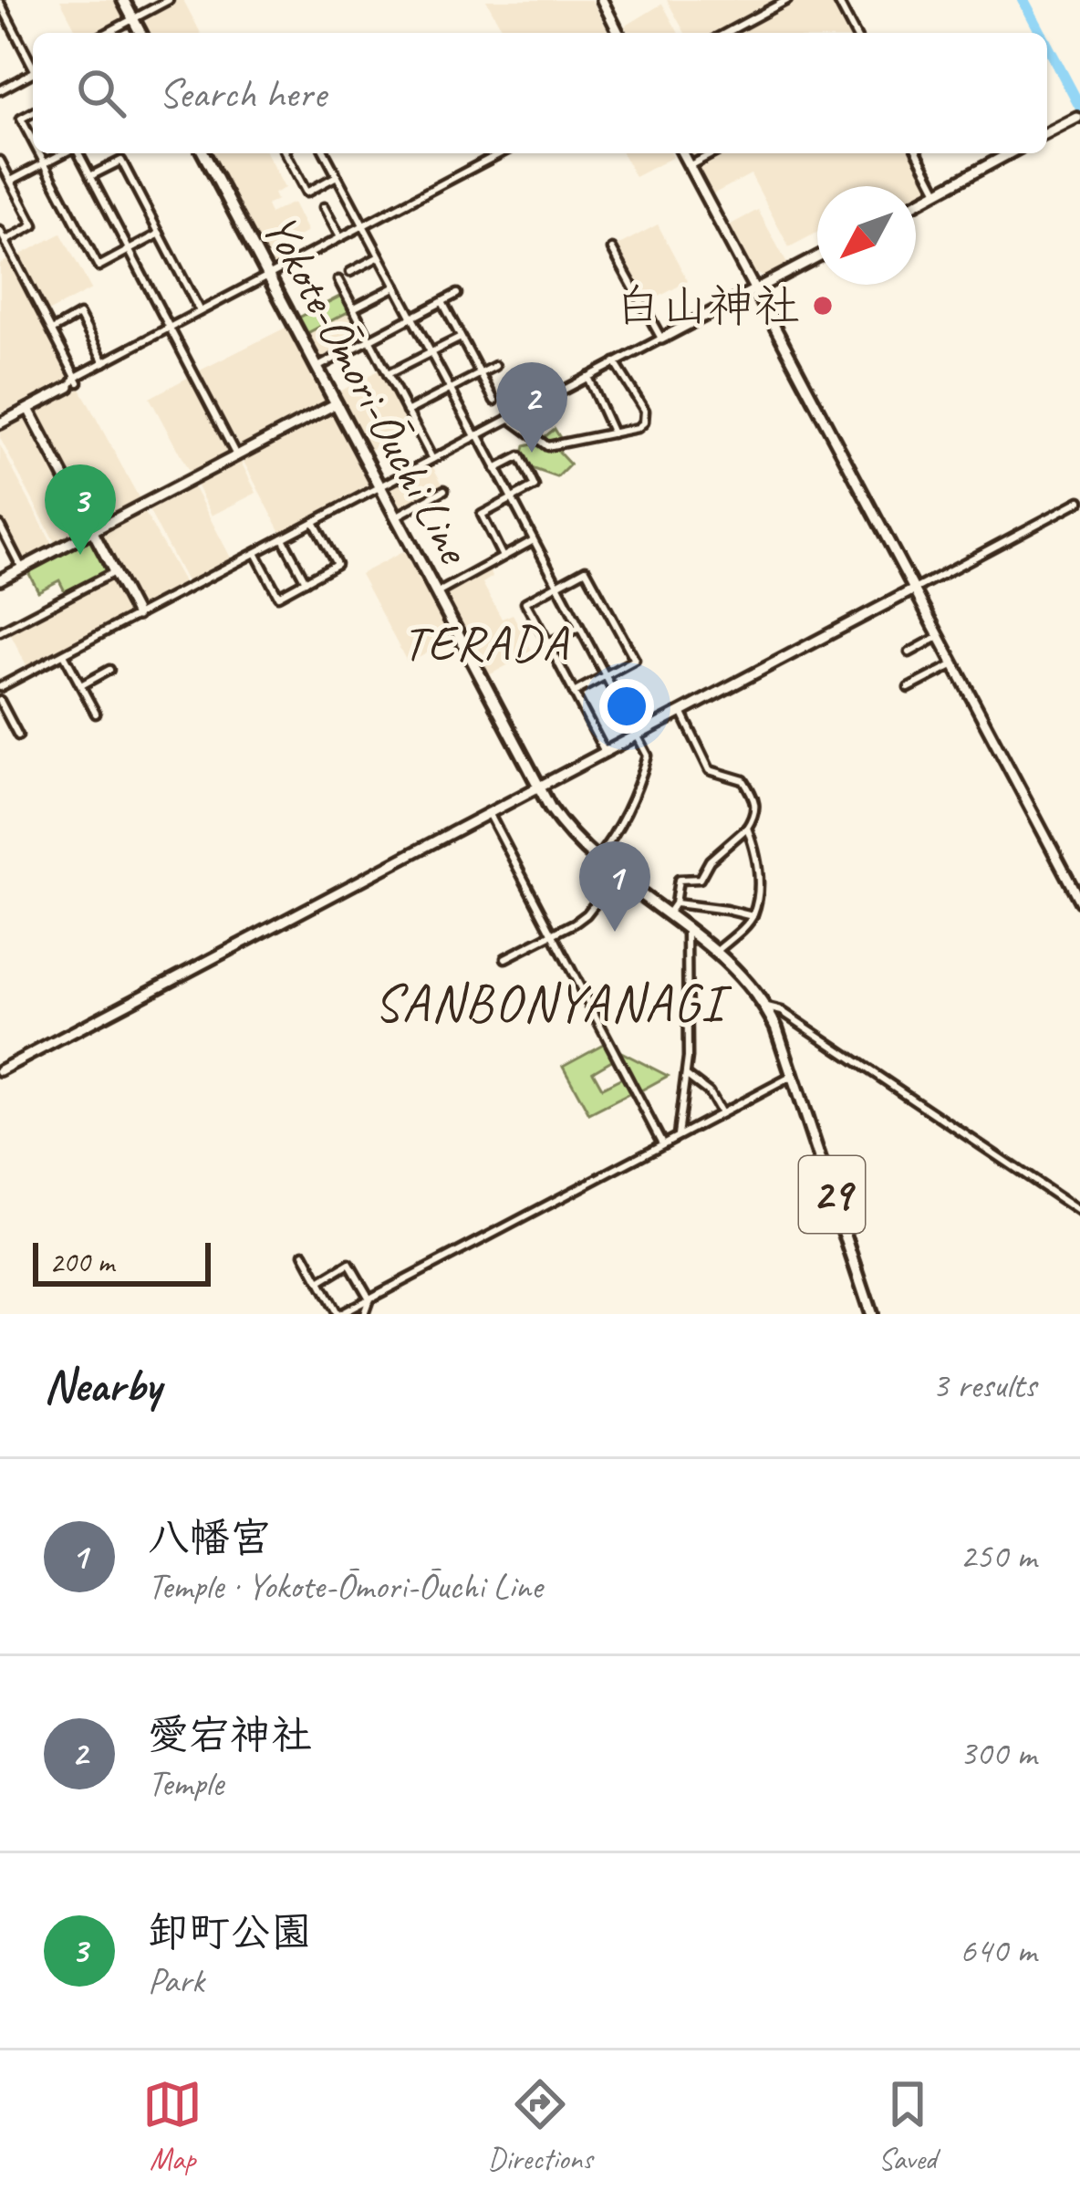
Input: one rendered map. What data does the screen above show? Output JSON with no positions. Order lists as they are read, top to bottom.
{
  "streets": {
    "main road": ["Yokote-Ōmori-Ōuchi Line", "29"]
  },
  "districts": ["TERADA", "SANBONYANAGI"],
  "places": ["白山神社"],
  "scale_bar": "200 m",
  "north": "bottom left",
  "page": {
    "search": "Search here",
    "pins": ["2", "3", "1"],
    "scale": "200 m",
    "heading": ["Nearby", "3 results"],
    "list": [
      {
        "mark": "1",
        "name": "八幡宮",
        "note": "Temple · Yokote-Ōmori-Ōuchi Line",
        "value": "250 m"
      },
      {
        "mark": "2",
        "name": "愛宕神社",
        "note": "Temple",
        "value": "300 m"
      },
      {
        "mark": "3",
        "name": "卸町公園",
        "note": "Park",
        "value": "640 m"
      }
    ],
    "nav": ["Map", "Directions", "Saved"]
  }
}
